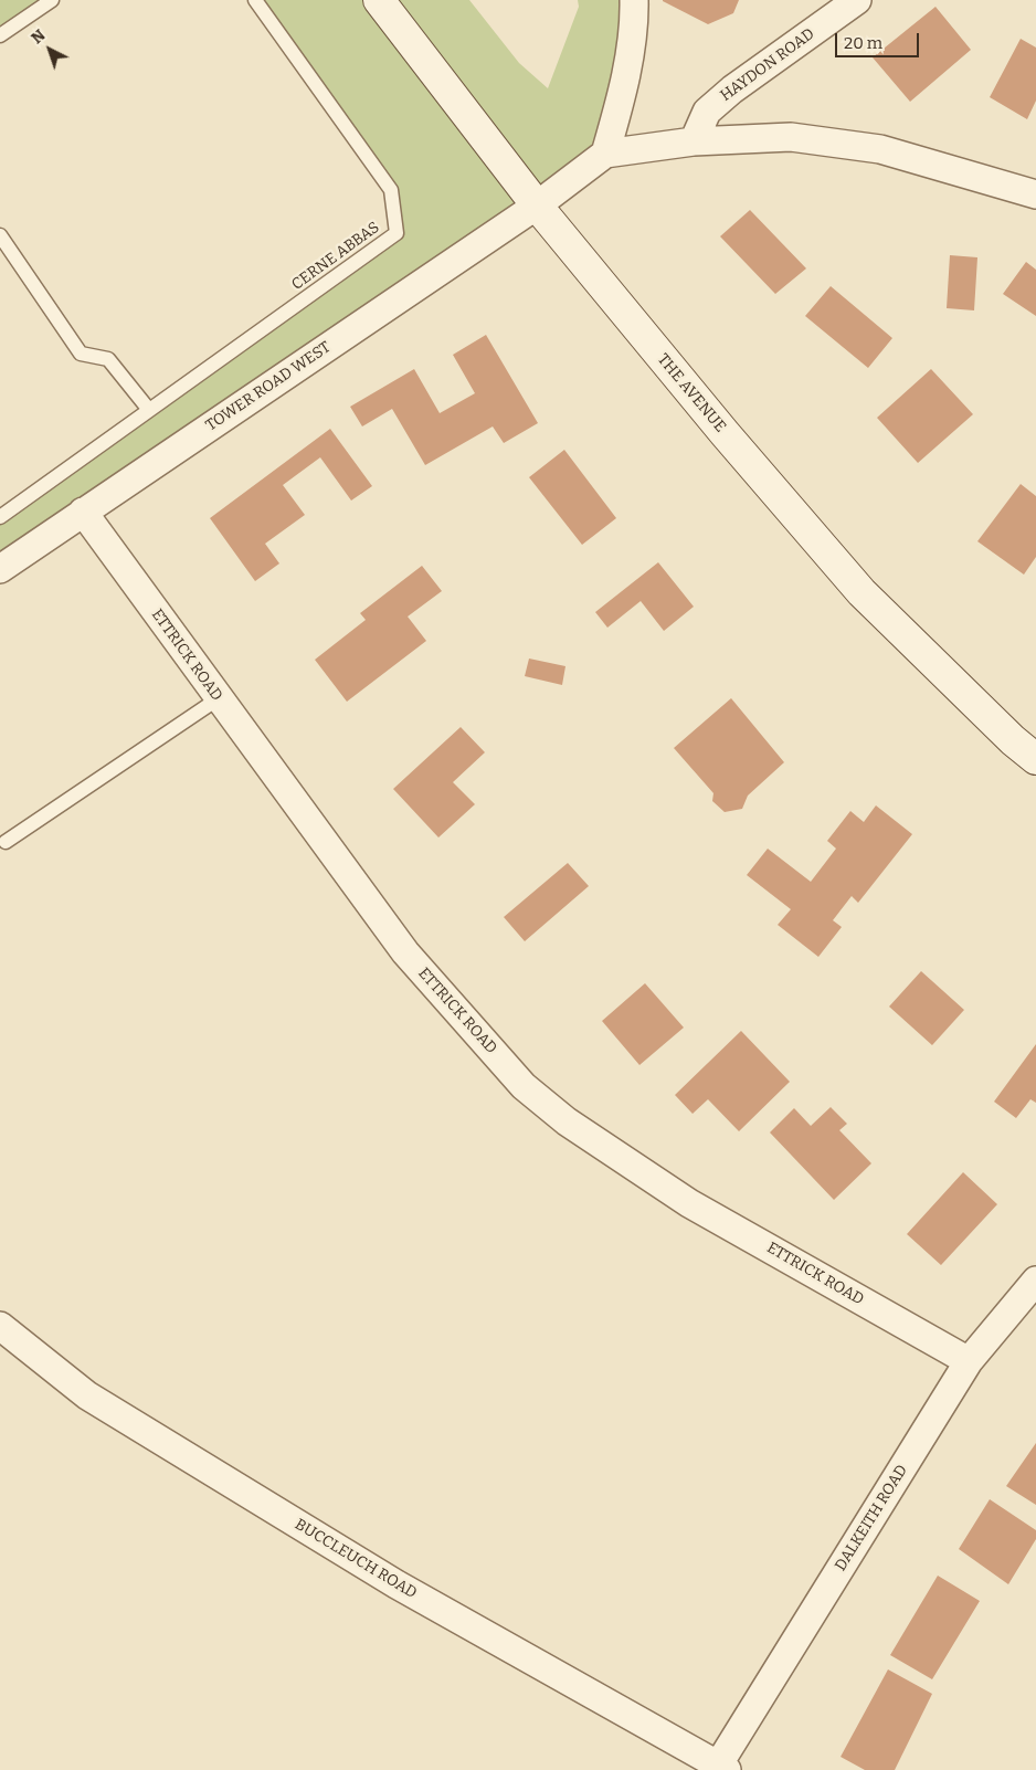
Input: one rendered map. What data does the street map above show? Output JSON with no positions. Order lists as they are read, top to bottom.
{
  "streets": {
    "main road": ["THE AVENUE"],
    "street": [
      "HAYDON ROAD",
      "TOWER ROAD WEST",
      "ETTRICK ROAD",
      "DALKEITH ROAD",
      "BUCCLEUCH ROAD"
    ],
    "lane": ["CERNE ABBAS"]
  },
  "crossings": [
    ["TOWER ROAD WEST", "THE AVENUE"],
    ["TOWER ROAD WEST", "ETTRICK ROAD"],
    ["ETTRICK ROAD", "DALKEITH ROAD"],
    ["DALKEITH ROAD", "BUCCLEUCH ROAD"]
  ],
  "scale_bar": "20 m",
  "north": "top left"
}
